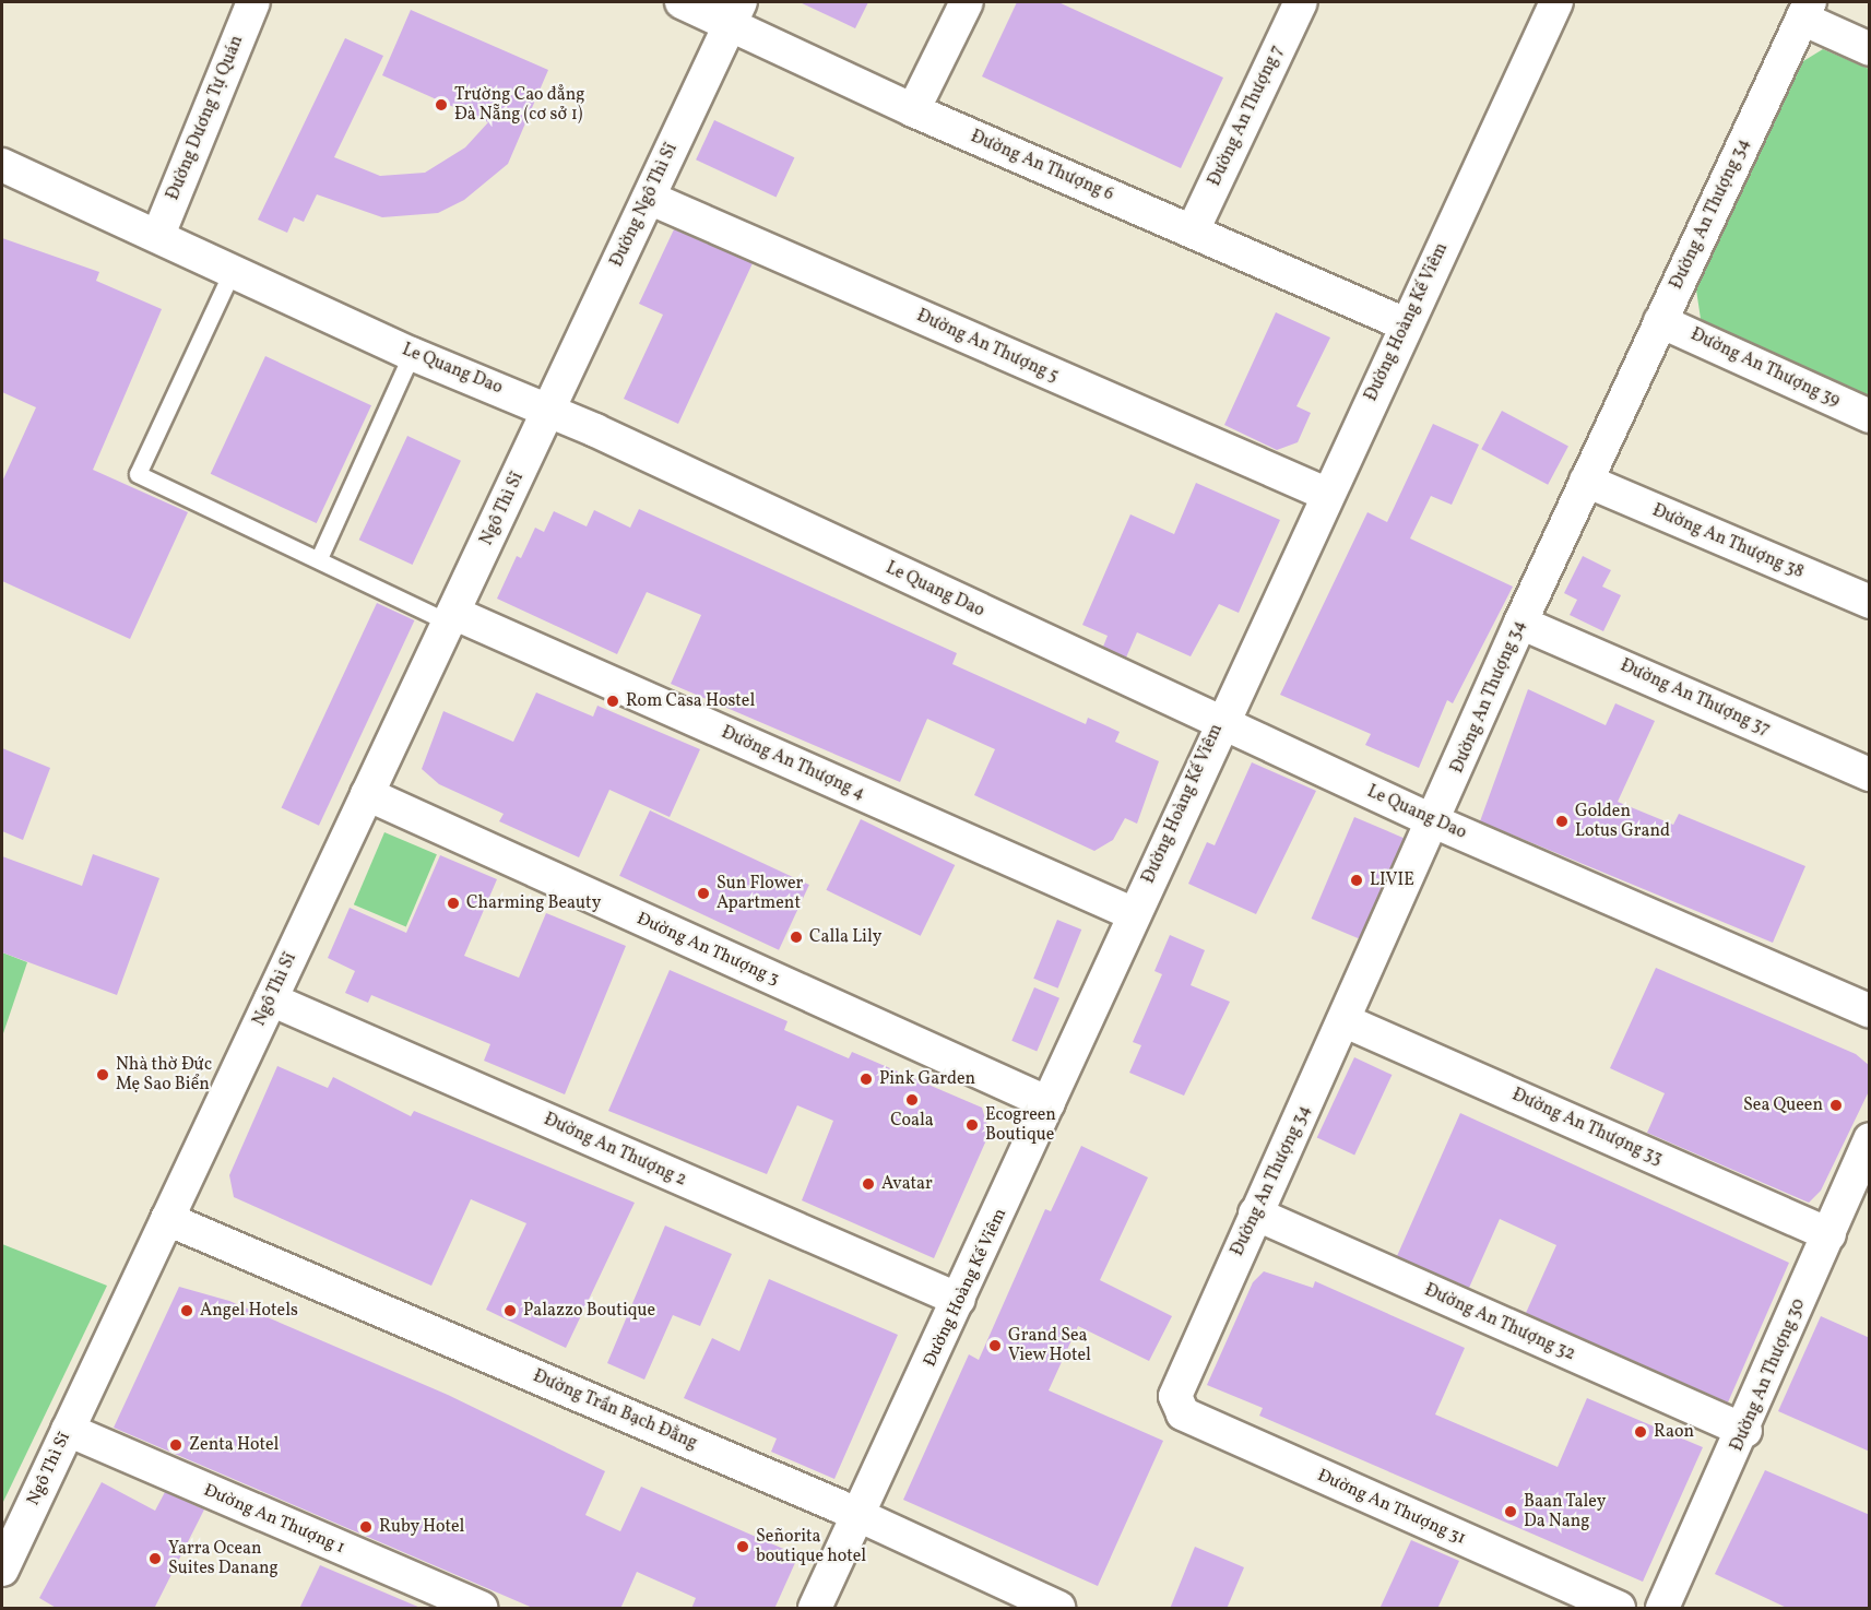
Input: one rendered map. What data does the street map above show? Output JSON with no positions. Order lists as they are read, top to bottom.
{
  "streets": {
    "street": [
      "Đường An Thượng 7",
      "Đường Dương Tự Quán",
      "Đường An Thượng 6",
      "Đường Ngô Thì Sĩ",
      "Đường An Thượng 34",
      "Đường Hoàng Kế Viêm",
      "Đường An Thượng 5",
      "Đường An Thượng 39",
      "Le Quang Dao",
      "Ngô Thì Sĩ",
      "Đường An Thượng 38",
      "Đường An Thượng 37",
      "Đường An Thượng 4",
      "Đường An Thượng 3",
      "Đường An Thượng 33",
      "Đường An Thượng 2",
      "Đường An Thượng 32",
      "Đường An Thượng 30",
      "Đường Trần Bạch Đằng",
      "Đường An Thượng 31",
      "Đường An Thượng 1"
    ]
  },
  "crossings": [
    ["Đường An Thượng 7", "Đường An Thượng 6"],
    ["Đường Dương Tự Quán", "Le Quang Dao"],
    ["Đường An Thượng 6", "Đường Ngô Thì Sĩ"],
    ["Đường An Thượng 6", "Đường Hoàng Kế Viêm"],
    ["Đường Ngô Thì Sĩ", "Đường An Thượng 5"],
    ["Đường Ngô Thì Sĩ", "Le Quang Dao"],
    ["Đường Ngô Thì Sĩ", "Ngô Thì Sĩ"],
    ["Đường An Thượng 34", "Đường An Thượng 39"],
    ["Đường An Thượng 34", "Le Quang Dao"],
    ["Đường An Thượng 34", "Đường An Thượng 38"],
    ["Đường An Thượng 34", "Đường An Thượng 37"],
    ["Đường An Thượng 34", "Đường An Thượng 33"],
    ["Đường An Thượng 34", "Đường An Thượng 32"],
    ["Đường An Thượng 34", "Đường An Thượng 31"],
    ["Đường Hoàng Kế Viêm", "Đường An Thượng 5"],
    ["Đường Hoàng Kế Viêm", "Le Quang Dao"],
    ["Đường Hoàng Kế Viêm", "Đường An Thượng 4"],
    ["Đường Hoàng Kế Viêm", "Đường An Thượng 3"],
    ["Đường Hoàng Kế Viêm", "Đường An Thượng 2"],
    ["Đường Hoàng Kế Viêm", "Đường Trần Bạch Đằng"],
    ["Le Quang Dao", "Ngô Thì Sĩ"],
    ["Ngô Thì Sĩ", "Đường An Thượng 4"],
    ["Ngô Thì Sĩ", "Đường An Thượng 3"],
    ["Ngô Thì Sĩ", "Đường An Thượng 2"],
    ["Ngô Thì Sĩ", "Đường Trần Bạch Đằng"],
    ["Ngô Thì Sĩ", "Đường An Thượng 1"],
    ["Đường An Thượng 33", "Đường An Thượng 30"],
    ["Đường An Thượng 32", "Đường An Thượng 30"]
  ],
  "places": [
    "Trường Cao đẳng Đà Nẵng (cơ sở 1)",
    "Rom Casa Hostel",
    "Golden Lotus Grand",
    "LIVIE",
    "Sun Flower Apartment",
    "Charming Beauty",
    "Calla Lily",
    "Nhà thờ Đức Mẹ Sao Biển",
    "Pink Garden",
    "Coala",
    "Sea Queen",
    "Ecogreen Boutique",
    "Avatar",
    "Angel Hotels",
    "Palazzo Boutique",
    "Grand Sea View Hotel",
    "Raon",
    "Zenta Hotel",
    "Baan Taley Da Nang",
    "Ruby Hotel",
    "Señorita boutique hotel",
    "Yarra Ocean Suites Danang"
  ]
}
